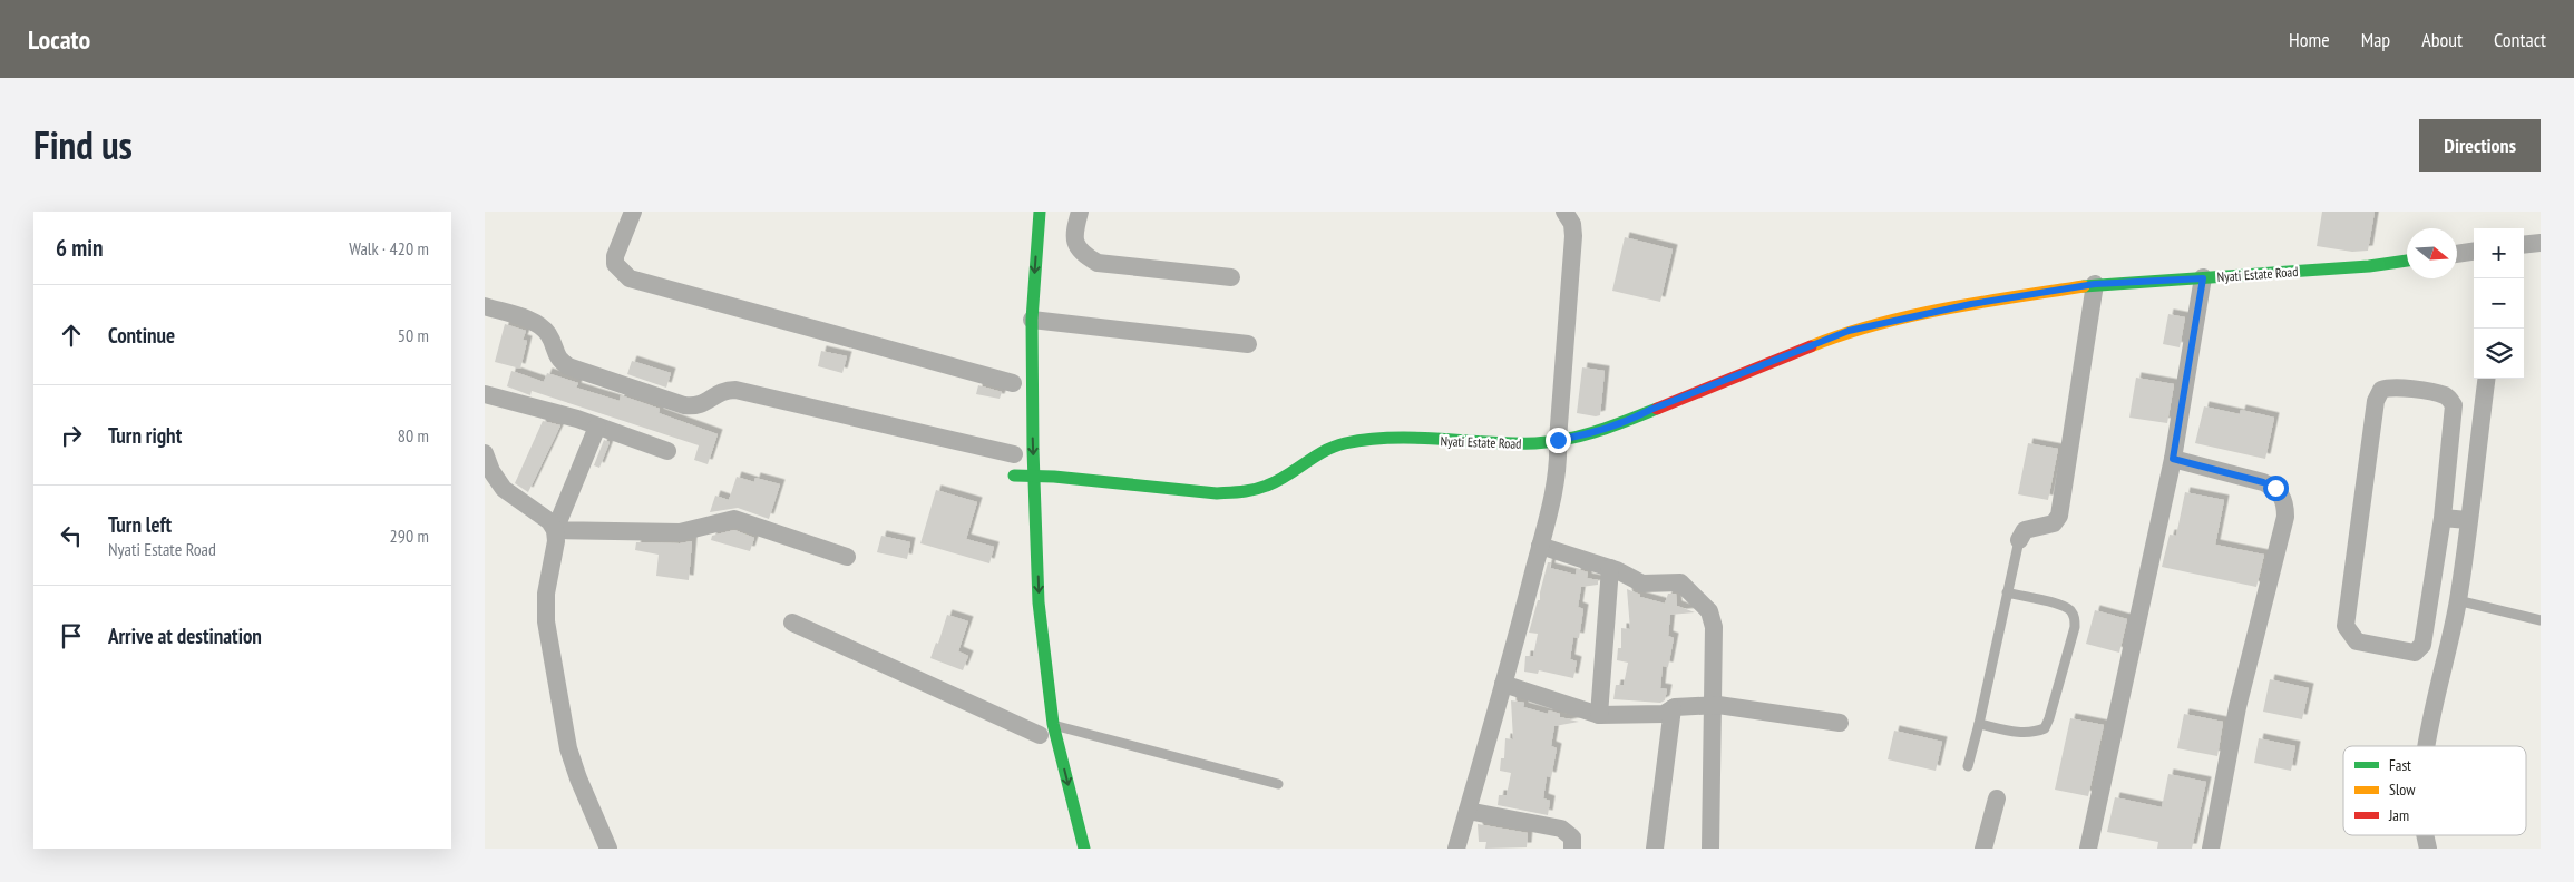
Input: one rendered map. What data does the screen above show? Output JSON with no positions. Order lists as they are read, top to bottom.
{
  "streets": {
    "main road": ["Nyati Estate Road"]
  },
  "legend": ["Fast", "Slow", "Jam"],
  "north": "right",
  "page": {
    "header": "Locato",
    "nav": [
      "Home",
      "Map",
      "About",
      "Contact"
    ],
    "title": "Find us",
    "buttons": "Directions",
    "heading": ["6 min", "Walk · 420 m"],
    "map_buttons": ["+", "−"],
    "list": [
      ["Continue", "50 m"],
      ["Turn right", "80 m"],
      ["Turn left", "Nyati Estate Road", "290 m"],
      "Arrive at destination"
    ]
  }
}
